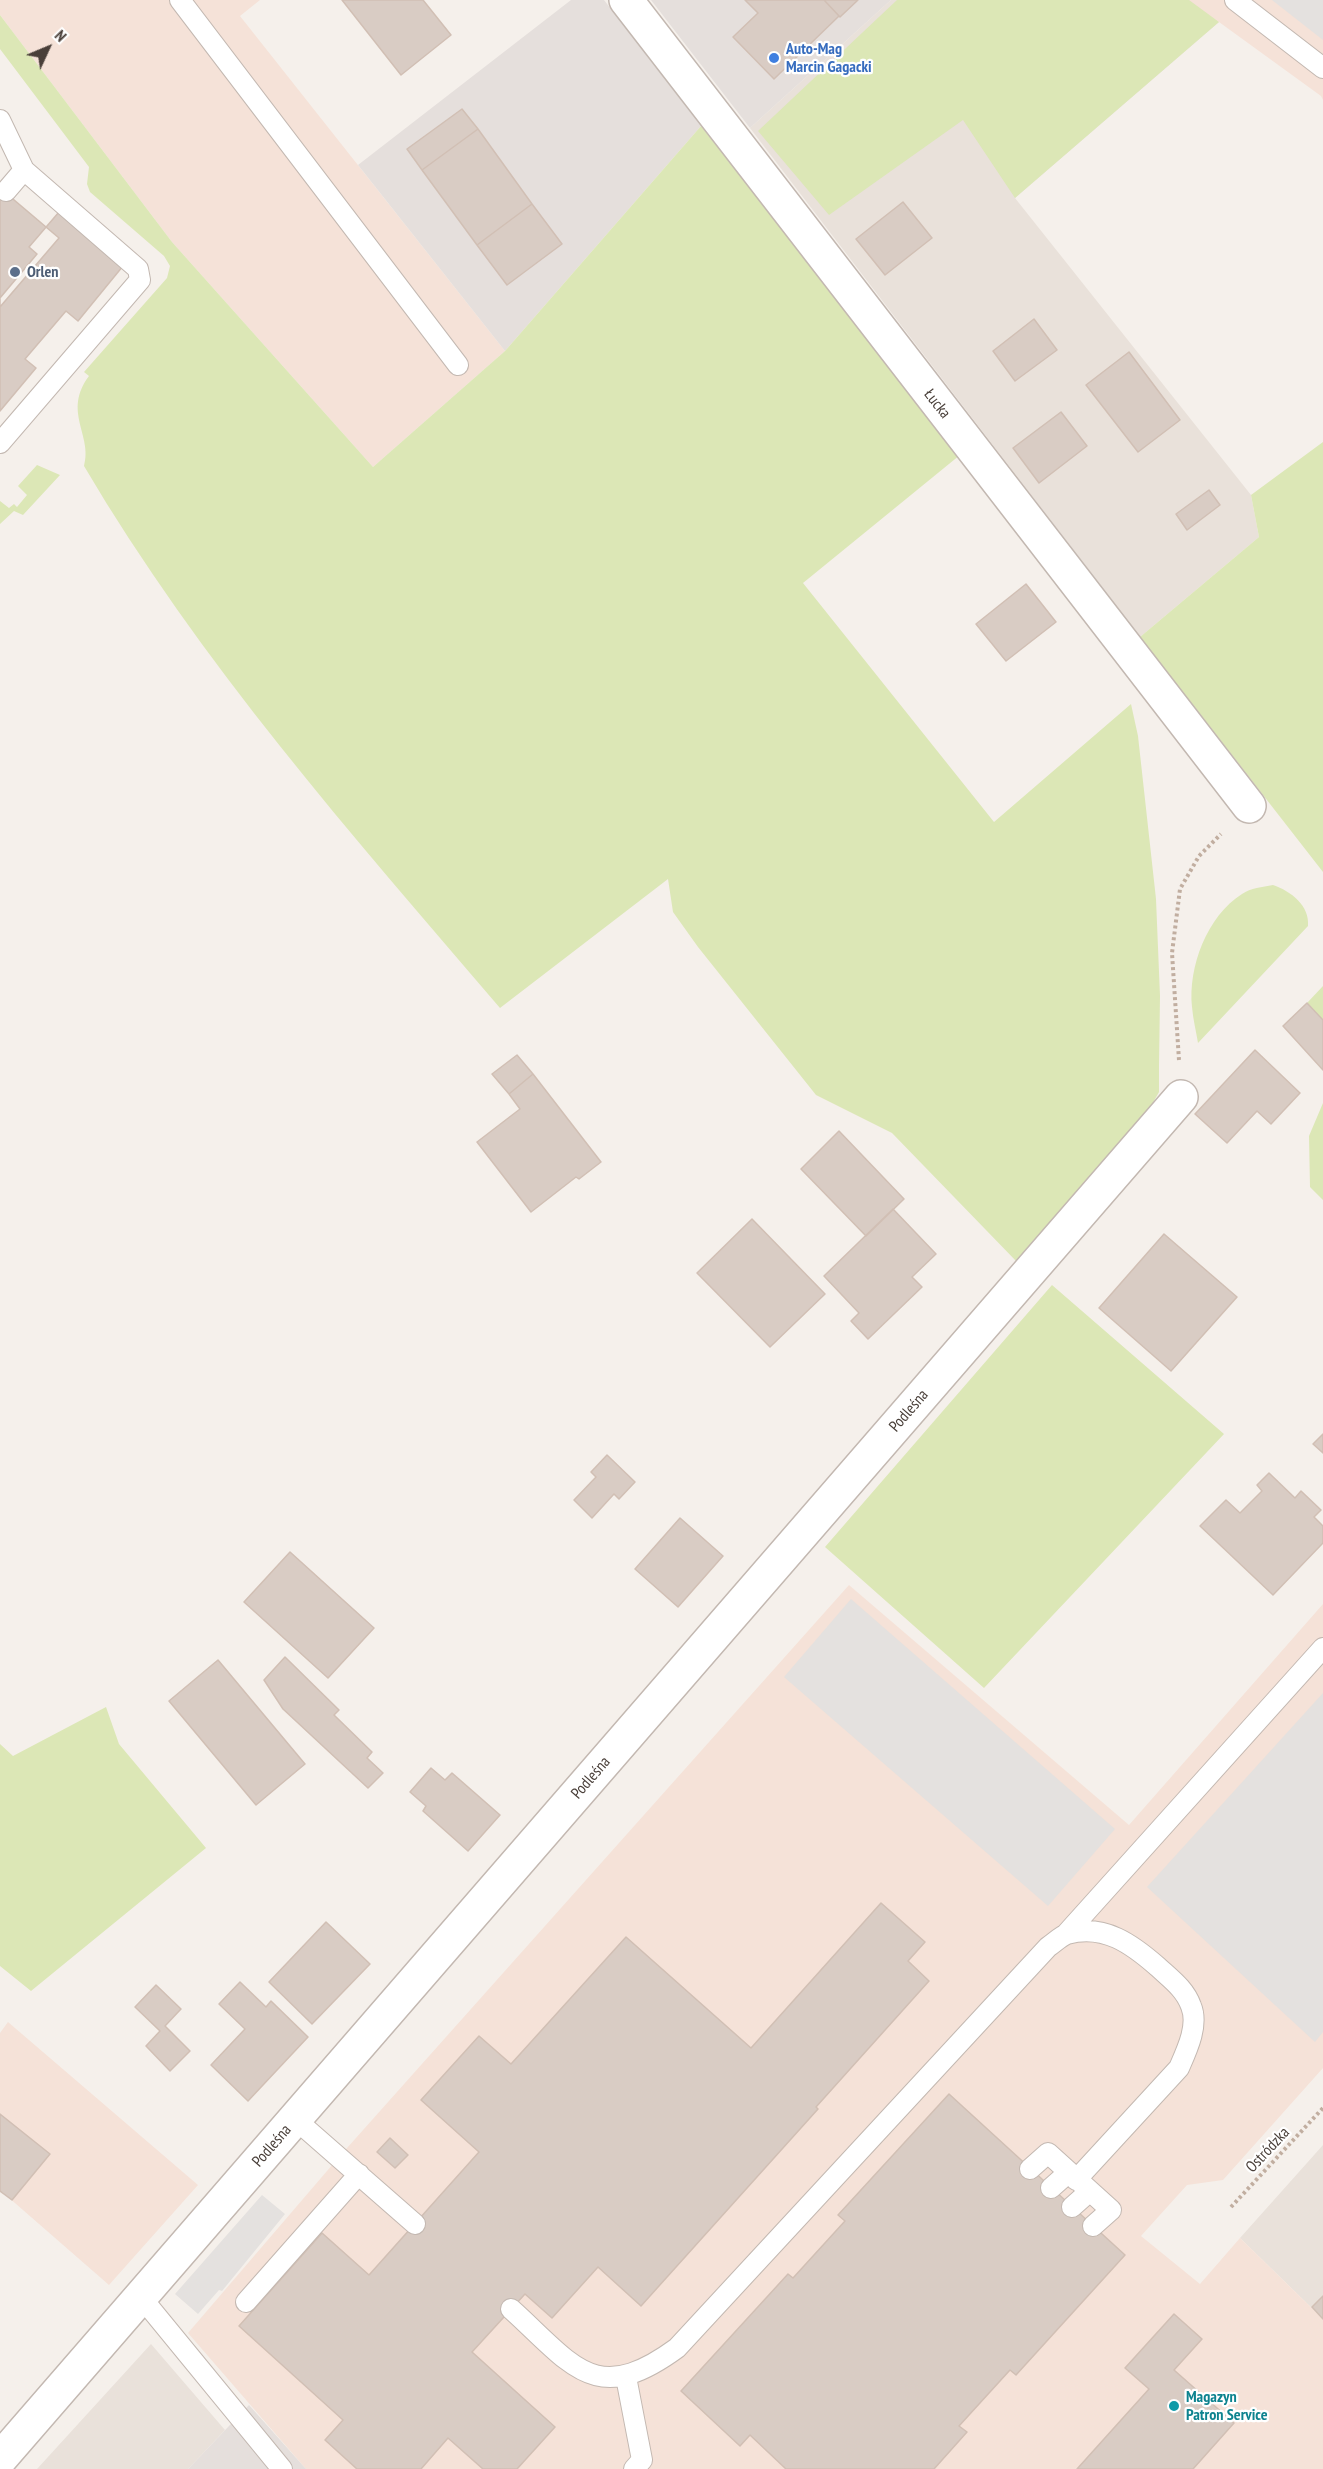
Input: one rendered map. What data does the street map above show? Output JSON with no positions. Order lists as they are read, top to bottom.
{
  "streets": {
    "street": ["Łucka", "Podleśna"],
    "path": ["Ostródzka"]
  },
  "places": ["Auto-Mag Marcin Gagacki", "Orlen", "Magazyn Patron Service"],
  "north": "top right"
}
